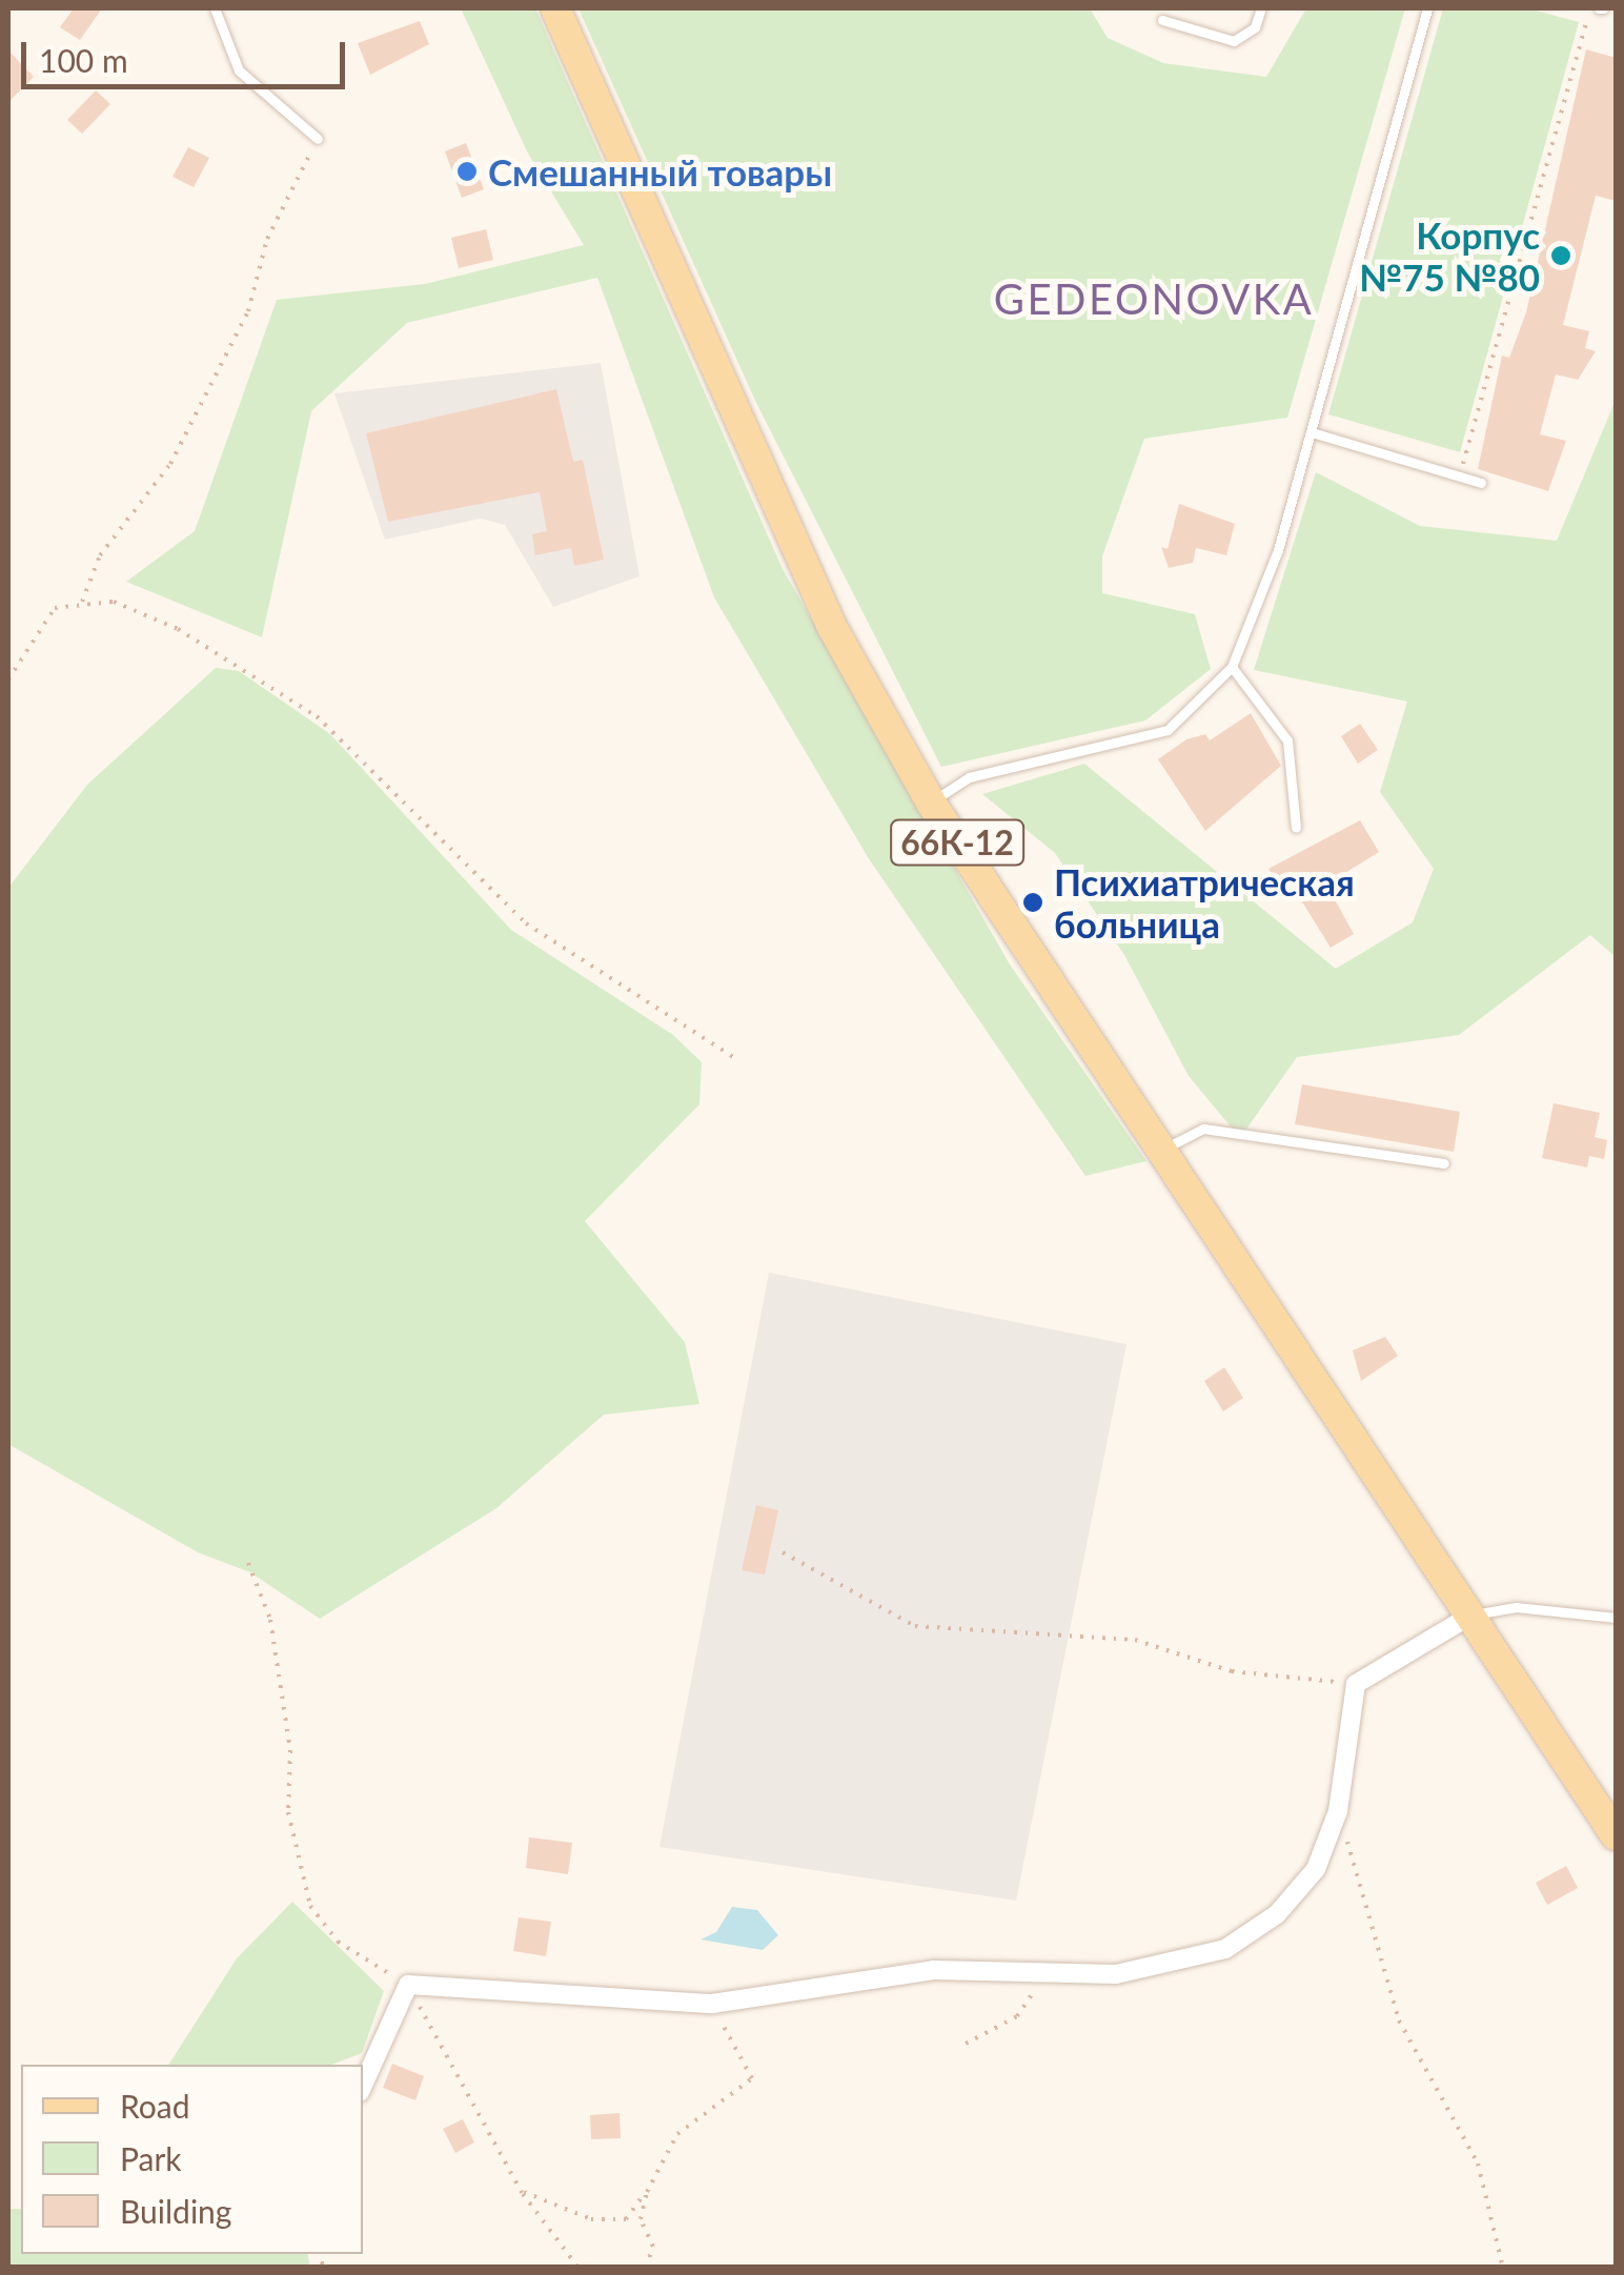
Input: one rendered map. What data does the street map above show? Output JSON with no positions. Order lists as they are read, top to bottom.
{
  "streets": {
    "main road": ["66К-12"]
  },
  "districts": ["GEDEONOVKA"],
  "places": ["Смешанный товары", "Корпус №75 №80", "Психиатрическая больница"],
  "legend": ["Road", "Park", "Building"],
  "scale_bar": "100 m"
}
